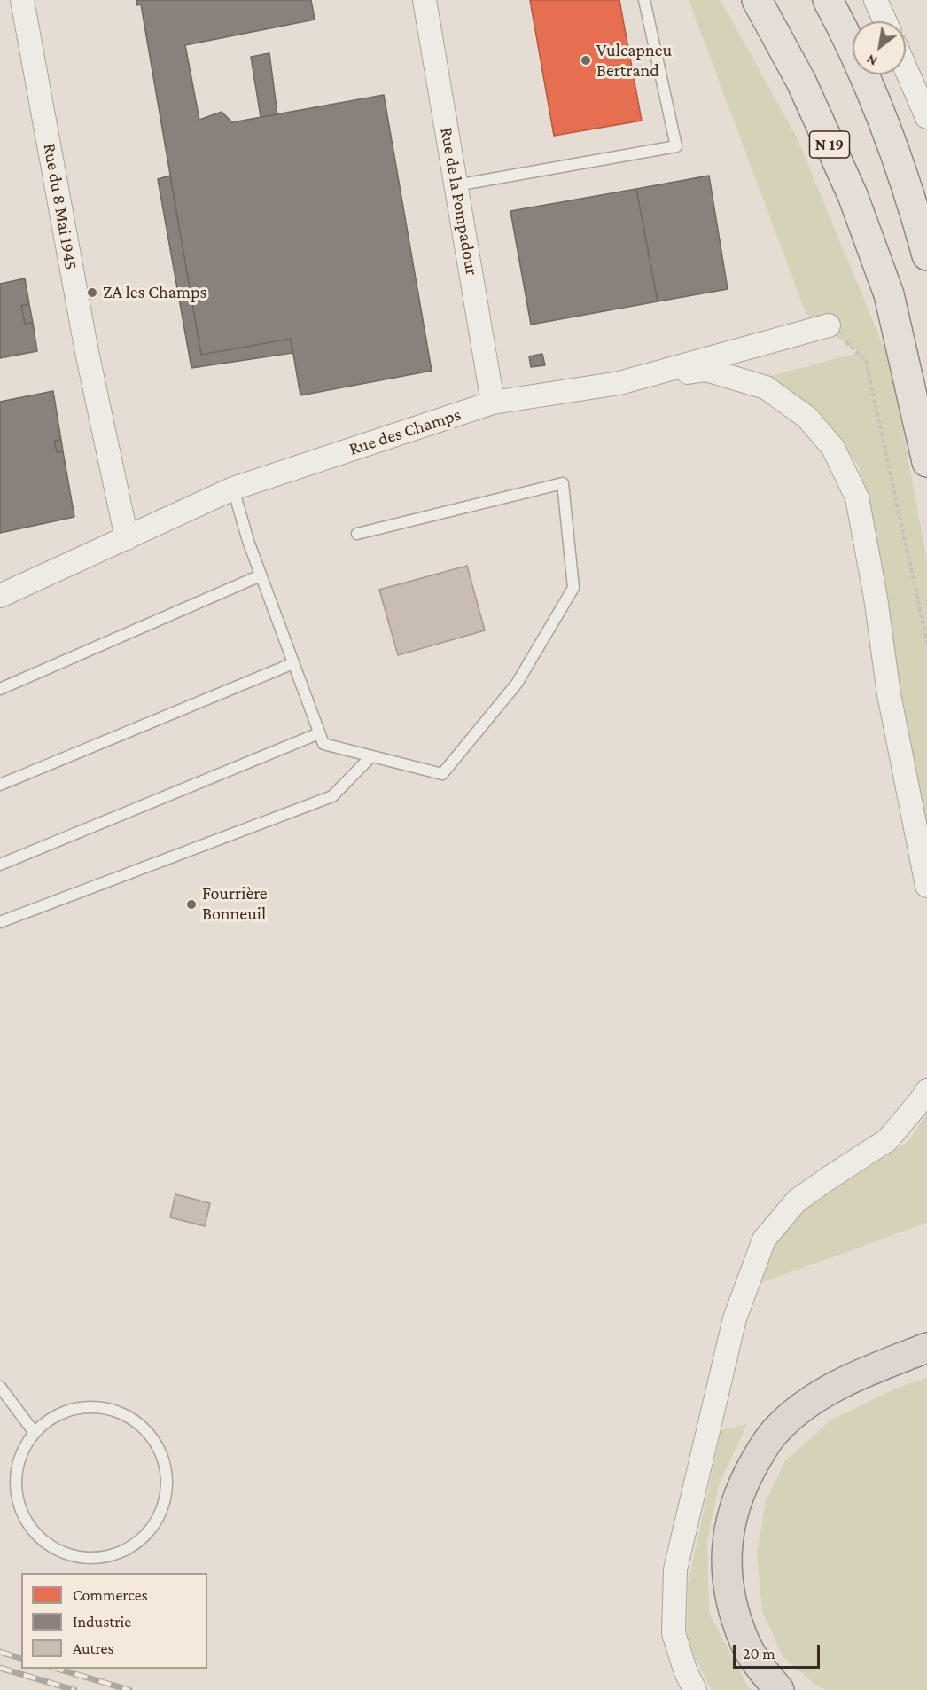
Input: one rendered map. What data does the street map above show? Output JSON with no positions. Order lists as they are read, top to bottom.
{
  "streets": {
    "main road": ["N 19"],
    "street": ["Rue de la Pompadour", "Rue du 8 Mai 1945", "Rue des Champs"]
  },
  "crossings": [
    ["Rue de la Pompadour", "Rue des Champs"],
    ["Rue du 8 Mai 1945", "Rue des Champs"]
  ],
  "places": ["Vulcapneu Bertrand", "ZA les Champs", "Fourrière Bonneuil"],
  "legend": ["Commerces", "Industrie", "Autres"],
  "scale_bar": "20 m",
  "north": "bottom left"
}
